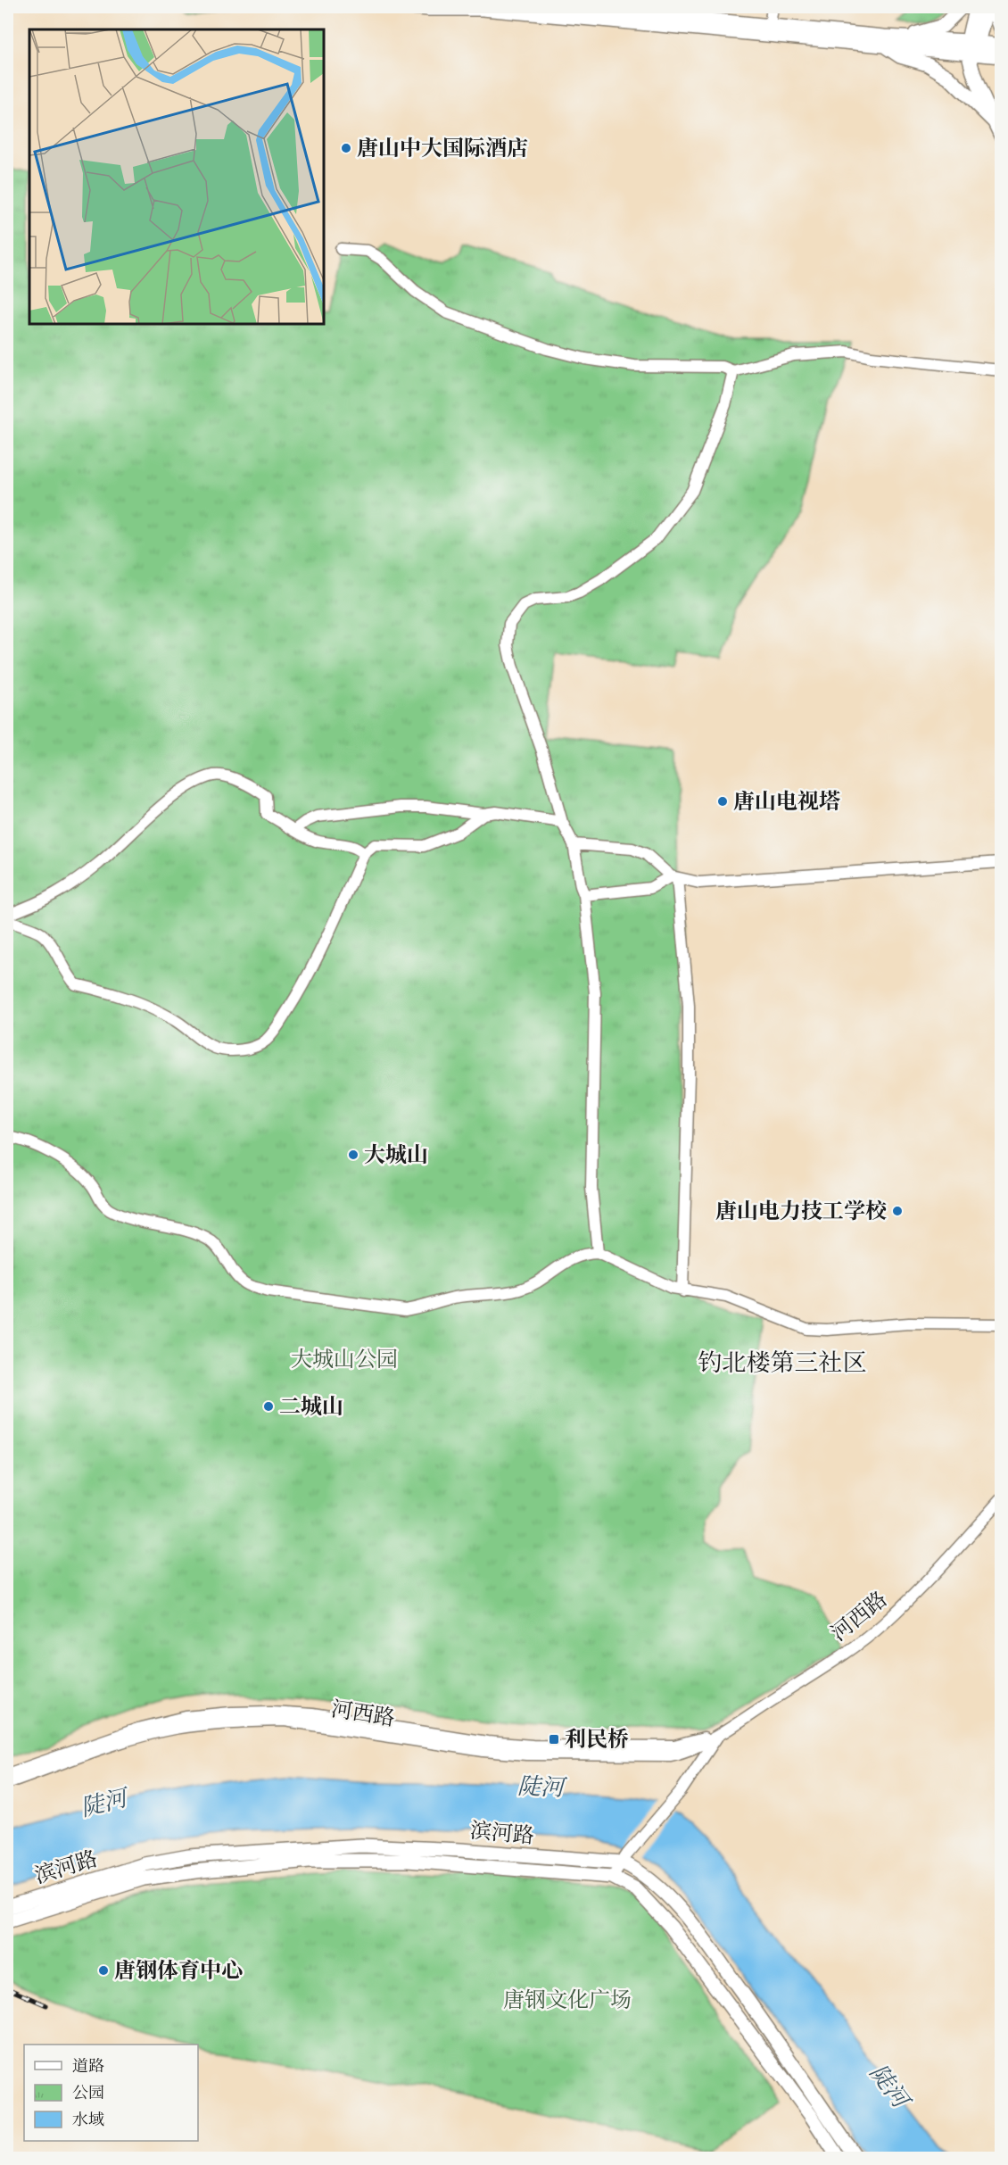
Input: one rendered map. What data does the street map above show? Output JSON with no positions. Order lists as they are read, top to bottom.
{
  "streets": {
    "main road": ["滨河路"],
    "street": ["河西路"]
  },
  "districts": ["钓北楼第三社区"],
  "water": ["陡河"],
  "parks": ["大城山公园", "唐钢文化广场"],
  "places": {
    "other": [
      "唐山中大国际酒店",
      "唐山电视塔",
      "大城山",
      "唐山电力技工学校",
      "二城山",
      "唐钢体育中心"
    ],
    "transit": ["利民桥"]
  },
  "legend": ["道路", "公园", "水域"]
}
